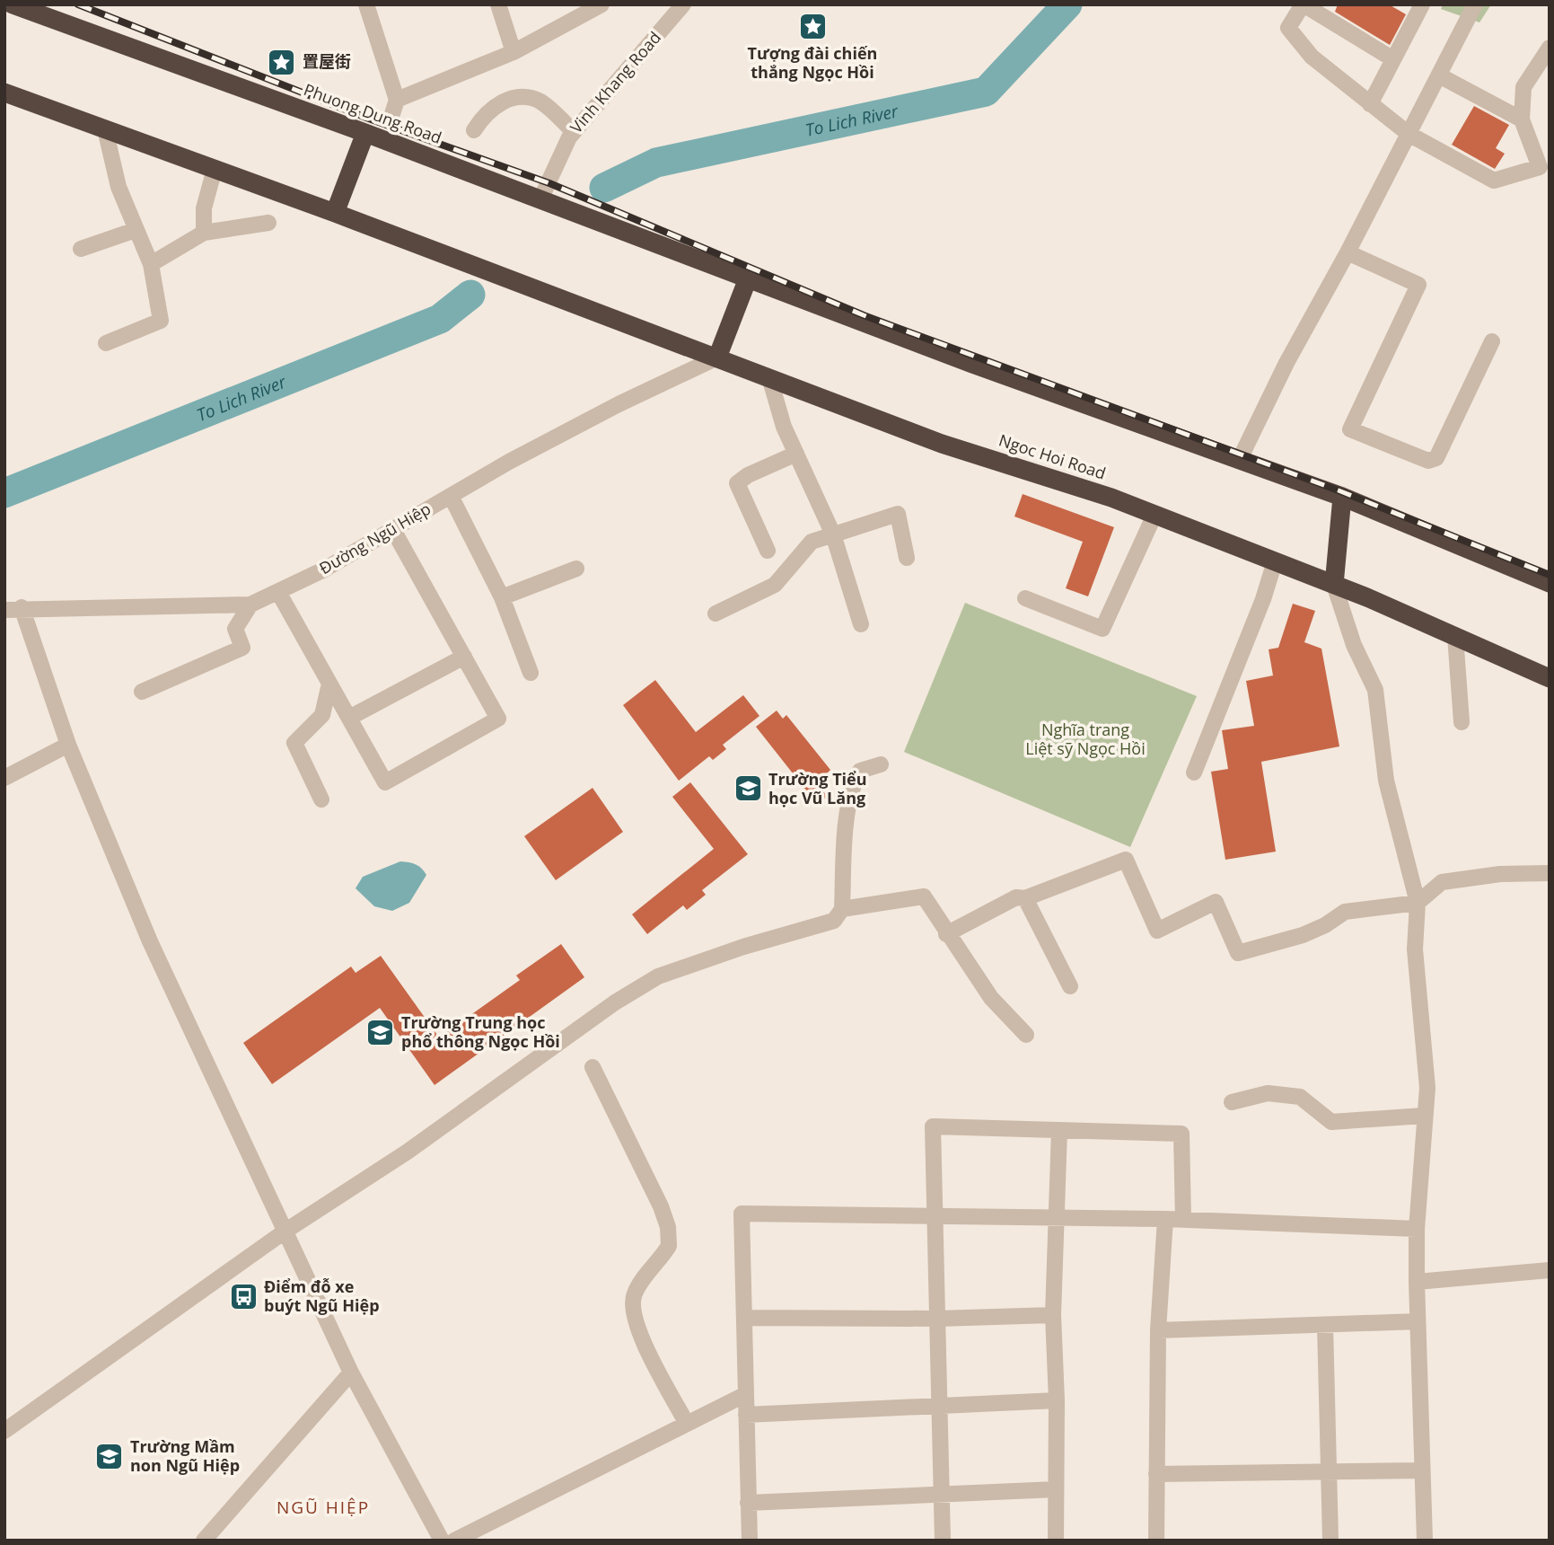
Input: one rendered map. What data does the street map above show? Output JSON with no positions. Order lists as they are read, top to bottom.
{
  "streets": {
    "highway": ["Phuong Dung Road", "Ngoc Hoi Road"],
    "street": ["Vinh Khang Road", "Đường Ngũ Hiệp"]
  },
  "crossings": [
    ["Vinh Khang Road", "Phuong Dung Road"],
    ["Ngoc Hoi Road", "Đường Ngũ Hiệp"]
  ],
  "districts": ["NGŨ HIỆP"],
  "water": ["To Lich River"],
  "parks": ["Nghĩa trang Liệt sỹ Ngọc Hồi"],
  "places": {
    "place": ["Tượng đài chiến thắng Ngọc Hồi", "置屋街"],
    "school or university": ["Trường Tiểu học Vũ Lăng", "Trường Trung học phổ thông Ngọc Hồi", "Trường Mầm non Ngũ Hiệp"],
    "bus stop": ["Điểm đỗ xe buýt Ngũ Hiệp"]
  }
}
